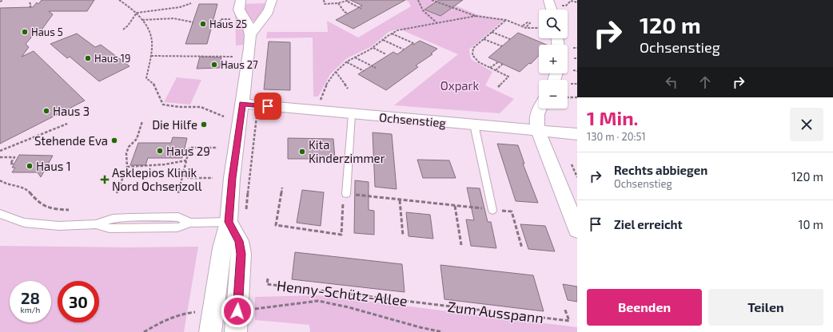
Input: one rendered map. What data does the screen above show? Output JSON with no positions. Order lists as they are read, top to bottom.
{
  "streets": {
    "street": ["Ochsenstieg"],
    "path": ["Henny-Schütz-Allee", "Zum Ausspann"]
  },
  "crossings": [
    ["Henny-Schütz-Allee", "Zum Ausspann"]
  ],
  "parks": ["Oxpark"],
  "places": {
    "other": [
      "Haus 25",
      "Haus 5",
      "Haus 19",
      "Haus 27",
      "Haus 3",
      "Die Hilfe",
      "Stehende Eva",
      "Haus 29",
      "Kita Kinderzimmer",
      "Haus 1"
    ],
    "health": ["Asklepios Klinik Nord Ochsenzoll"]
  },
  "page": {
    "turn": ["120 m", "Ochsenstieg"],
    "map_buttons": ["+", "−"],
    "heading": ["1 Min.", "130 m · 20:51"],
    "list": [
      {
        "name": "Rechts abbiegen",
        "note": "Ochsenstieg",
        "value": "120 m"
      },
      {
        "name": "Ziel erreicht",
        "value": "10 m"
      }
    ],
    "speed": "28 km/h",
    "limit": "30",
    "buttons": ["Beenden", "Teilen"]
  }
}
